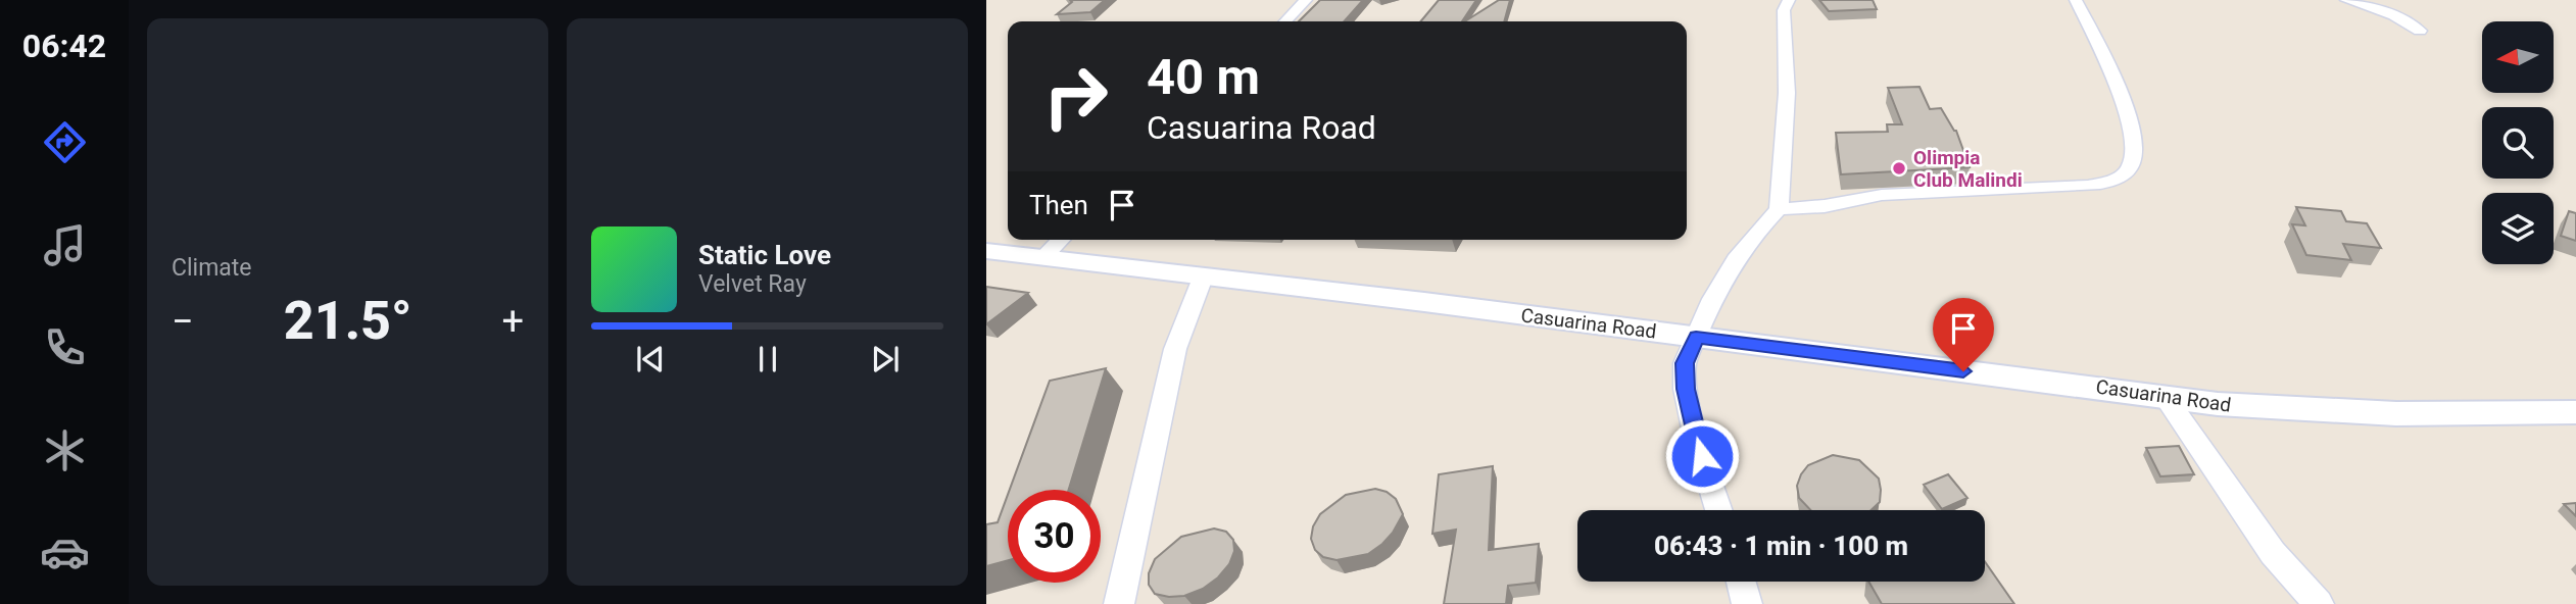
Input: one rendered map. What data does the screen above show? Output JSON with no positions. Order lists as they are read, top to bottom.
{
  "streets": {
    "street": ["Casuarina Road"]
  },
  "places": ["Olimpia Club Malindi"],
  "north": "left",
  "page": {
    "tabs": "06:42",
    "tile": "Climate",
    "turn": ["40 m", "Casuarina Road"],
    "then": "Then",
    "song": ["Static Love", "Velvet Ray"],
    "heat": ["−", "21.5°", "+"],
    "limit": "30",
    "trip": "06:43 · 1 min · 100 m"
  }
}
